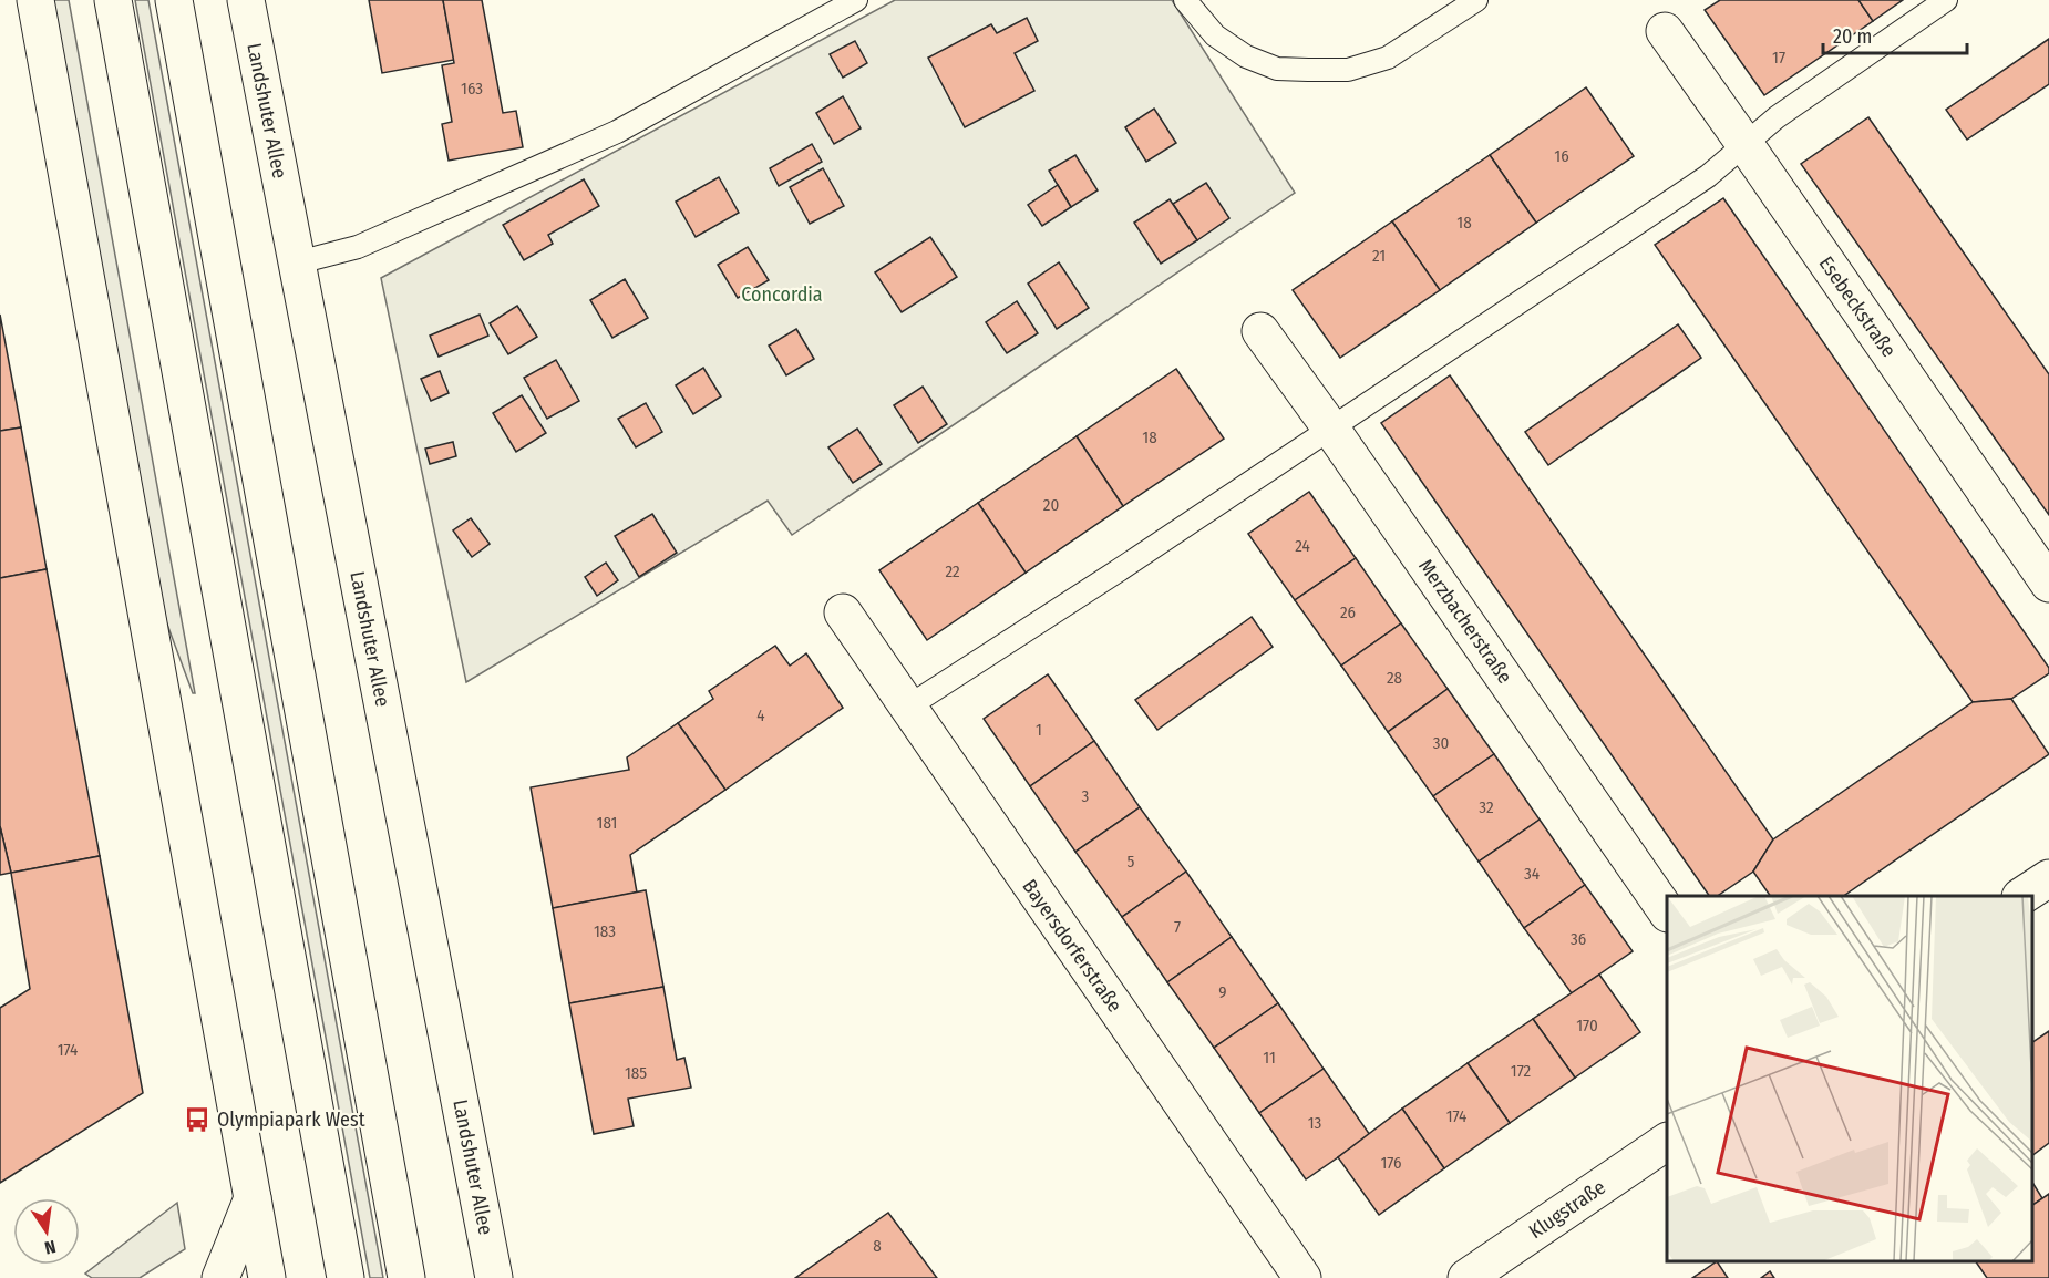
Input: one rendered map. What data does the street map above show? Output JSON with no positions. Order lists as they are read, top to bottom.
{
  "streets": {
    "main road": [
      "Landshuter Allee",
      "Esebeckstraße",
      "Merzbacherstraße",
      "Bayersdorferstraße",
      "Klugstraße"
    ]
  },
  "parks": ["Concordia"],
  "places": {
    "bus stop": ["Olympiapark West"]
  },
  "house_numbers": [
    "17",
    "163",
    "16",
    "18",
    "21",
    "18",
    "20",
    "24",
    "22",
    "26",
    "28",
    "4",
    "1",
    "30",
    "3",
    "32",
    "181",
    "5",
    "34",
    "7",
    "183",
    "36",
    "9",
    "170",
    "174",
    "11",
    "172",
    "185",
    "174",
    "13",
    "176",
    "8"
  ],
  "scale_bar": "20 m",
  "north": "bottom"
}
